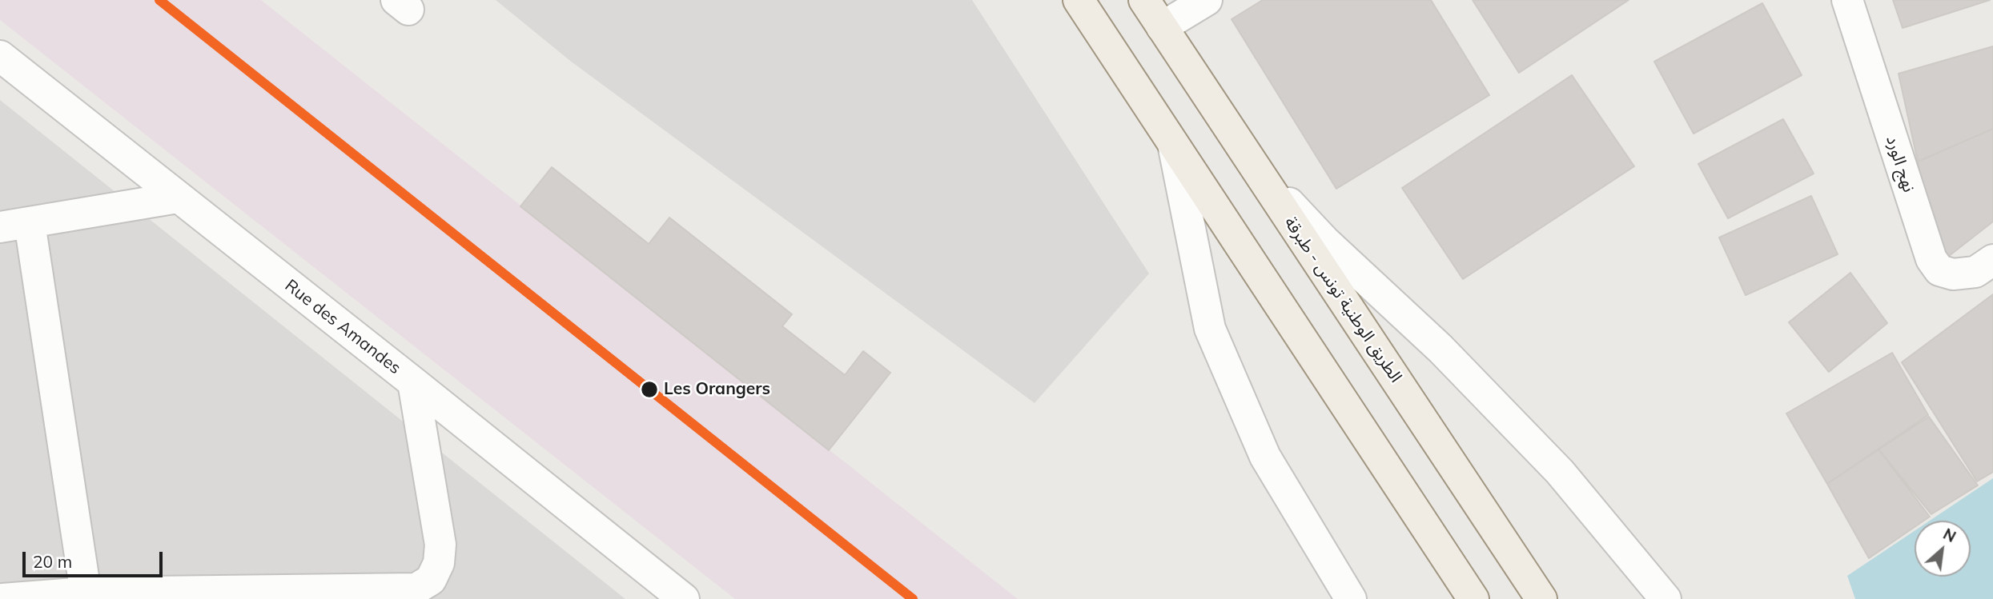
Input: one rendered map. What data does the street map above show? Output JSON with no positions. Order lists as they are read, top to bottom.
{
  "streets": {
    "main road": ["الطريق الوطنية تونس - طبرقة"],
    "street": ["نهج الورد", "Rue des Amandes"]
  },
  "places": ["Les Orangers"],
  "scale_bar": "20 m",
  "north": "top right"
}
